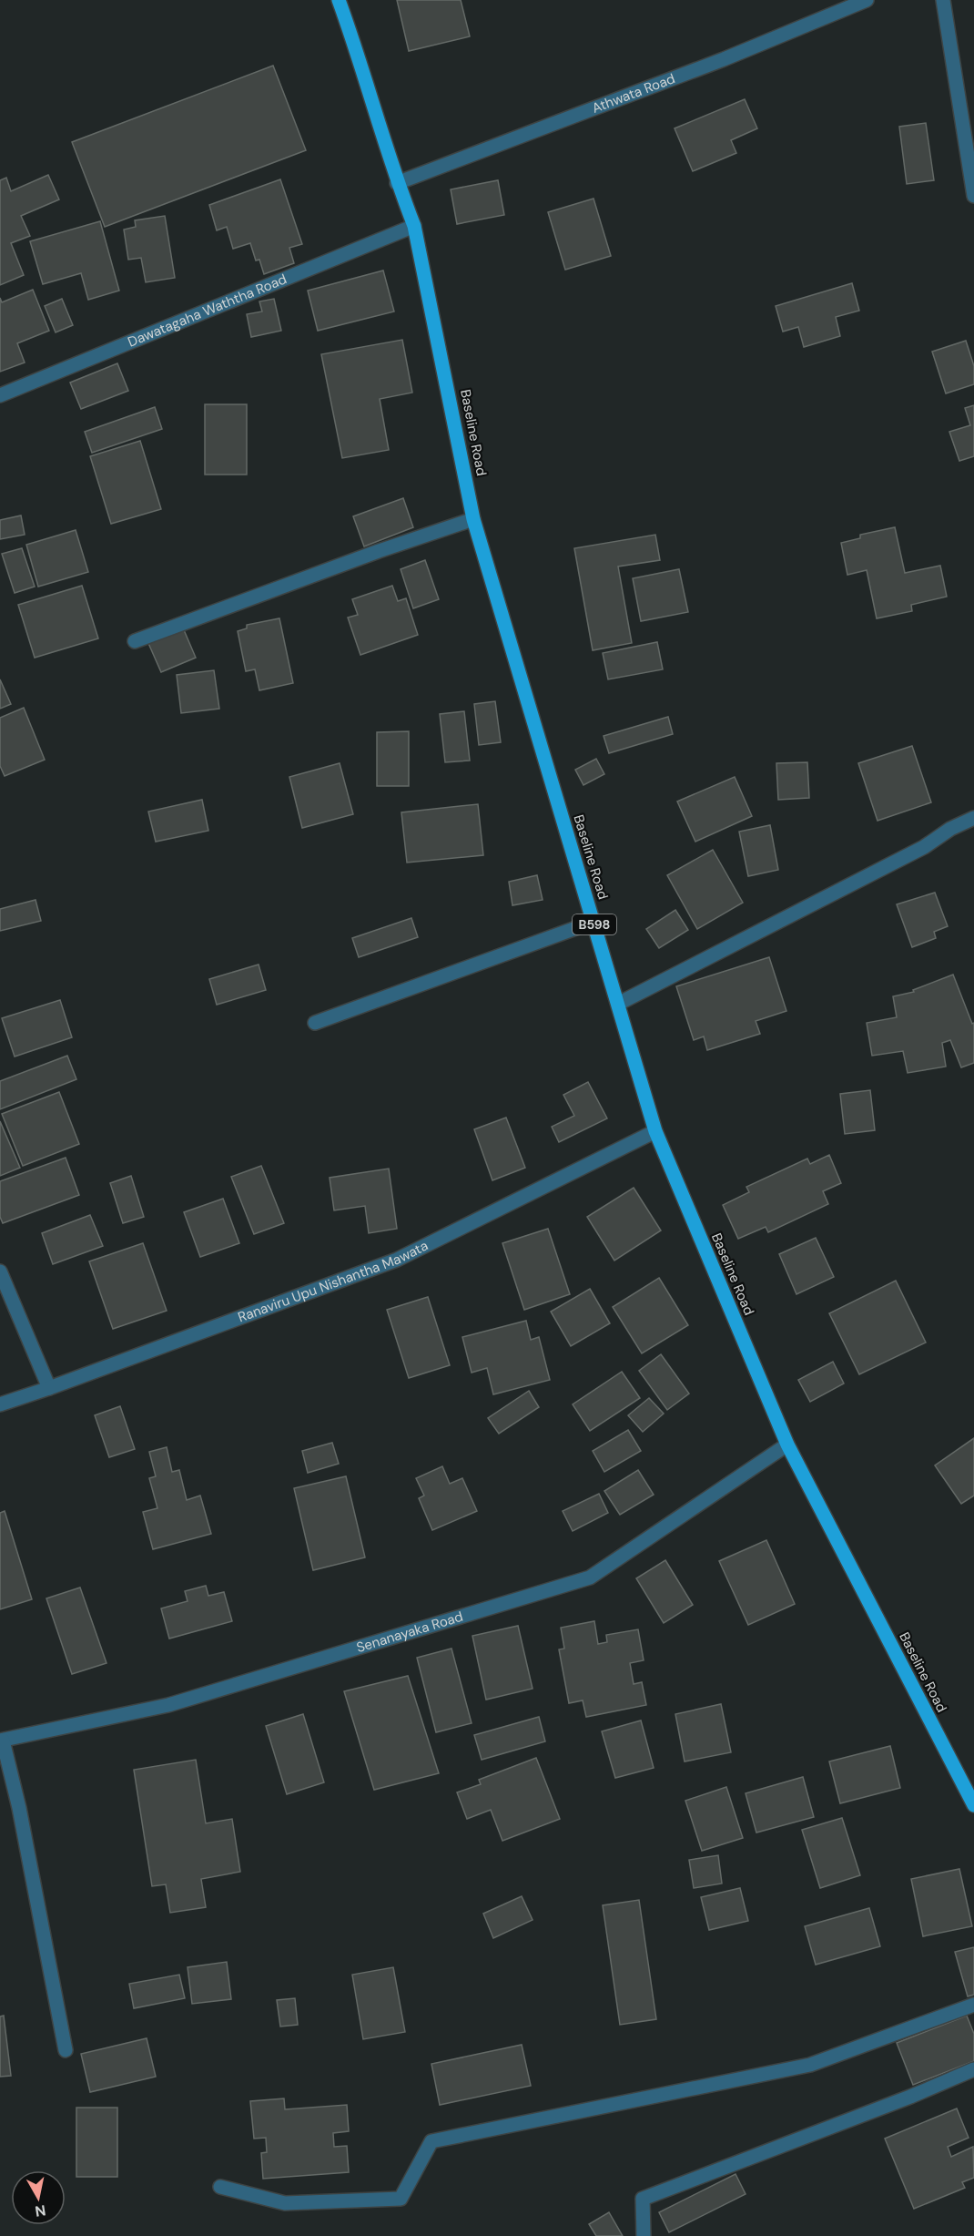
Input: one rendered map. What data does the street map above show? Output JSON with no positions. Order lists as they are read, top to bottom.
{
  "streets": {
    "main road": ["Baseline Road", "B598"],
    "street": [
      "Athwata Road",
      "Dawatagaha Waththa Road",
      "Ranaviru Upu Nishantha Mawata",
      "Senanayaka Road"
    ]
  },
  "crossings": [
    ["Athwata Road", "Baseline Road"],
    ["Dawatagaha Waththa Road", "Baseline Road"],
    ["Baseline Road", "Ranaviru Upu Nishantha Mawata"],
    ["Baseline Road", "Senanayaka Road"]
  ],
  "north": "bottom"
}
